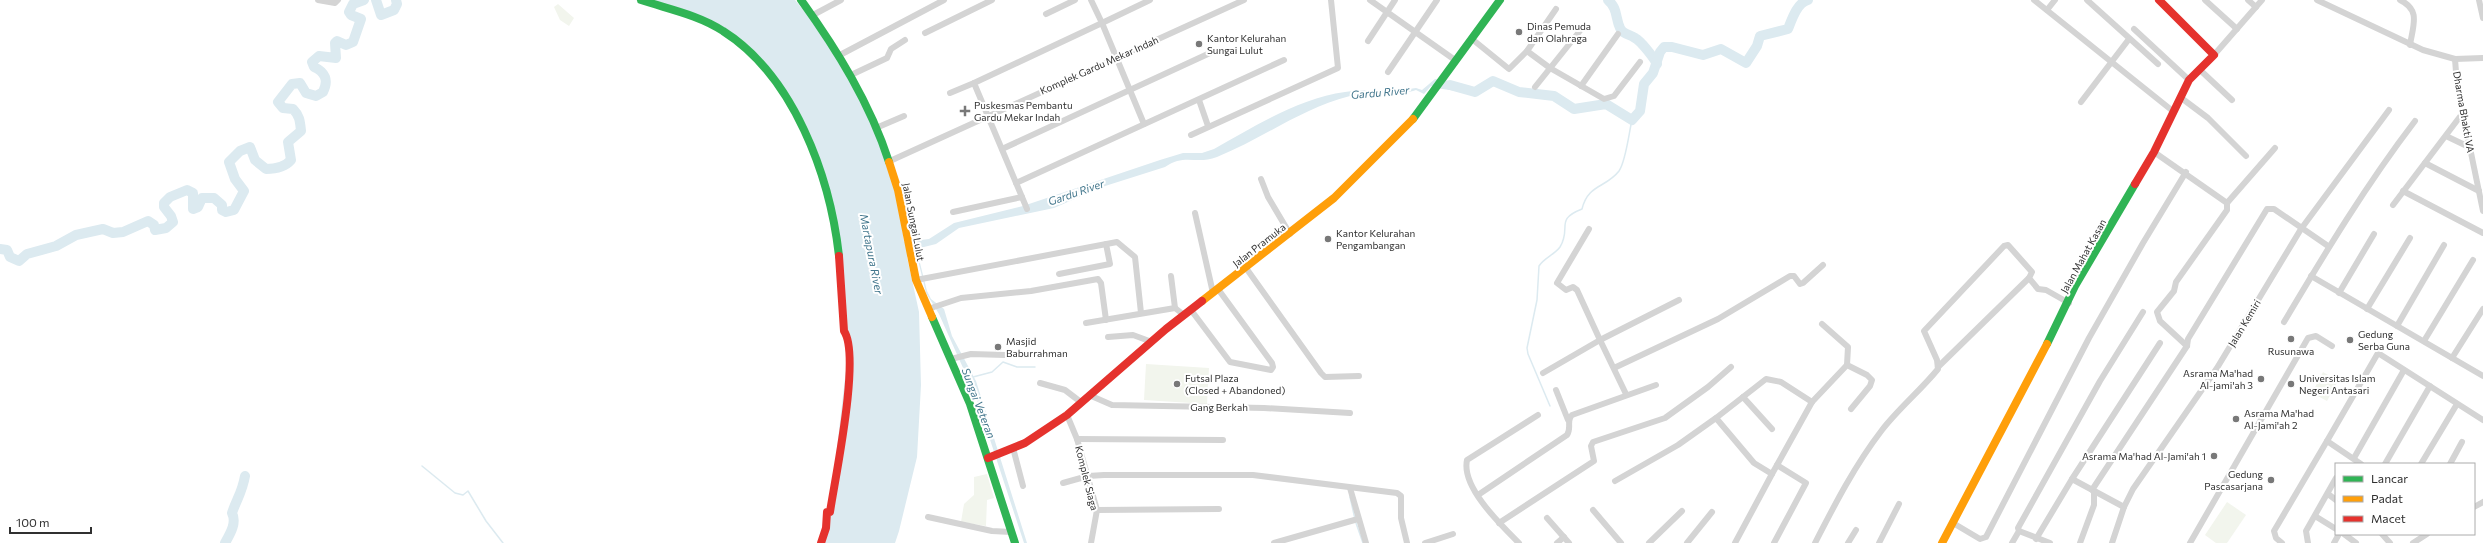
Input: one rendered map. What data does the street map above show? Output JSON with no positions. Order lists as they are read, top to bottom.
{
  "streets": {
    "street": [
      "Komplek Gardu Mekar Indah",
      "Dharma Bhakti VA",
      "Jalan Sungai Lulut",
      "Jalan Pramuka",
      "Jalan Mahat Kasan",
      "Jalan Kemiri",
      "Gang Berkah",
      "Komplek Siaga"
    ]
  },
  "crossings": [
    ["Komplek Gardu Mekar Indah", "Jalan Sungai Lulut"],
    ["Jalan Sungai Lulut", "Jalan Pramuka"],
    ["Jalan Pramuka", "Gang Berkah"],
    ["Jalan Pramuka", "Komplek Siaga"]
  ],
  "water": ["Gardu River", "Martapura River", "Sungai Veteran"],
  "places": {
    "other": [
      "Dinas Pemuda dan Olahraga",
      "Kantor Kelurahan Sungai Lulut",
      "Kantor Kelurahan Pengambangan",
      "Rusunawa",
      "Gedung Serba Guna",
      "Masjid Baburrahman",
      "Asrama Ma'had Al-jami'ah 3",
      "Futsal Plaza (Closed + Abandoned)",
      "Universitas Islam Negeri Antasari",
      "Asrama Ma'had Al-Jami'ah 2",
      "Asrama Ma'had Al-Jami'ah 1",
      "Gedung Pascasarjana"
    ],
    "health": ["Puskesmas Pembantu Gardu Mekar Indah"]
  },
  "legend": ["Lancar", "Padat", "Macet"],
  "scale_bar": "100 m"
}
